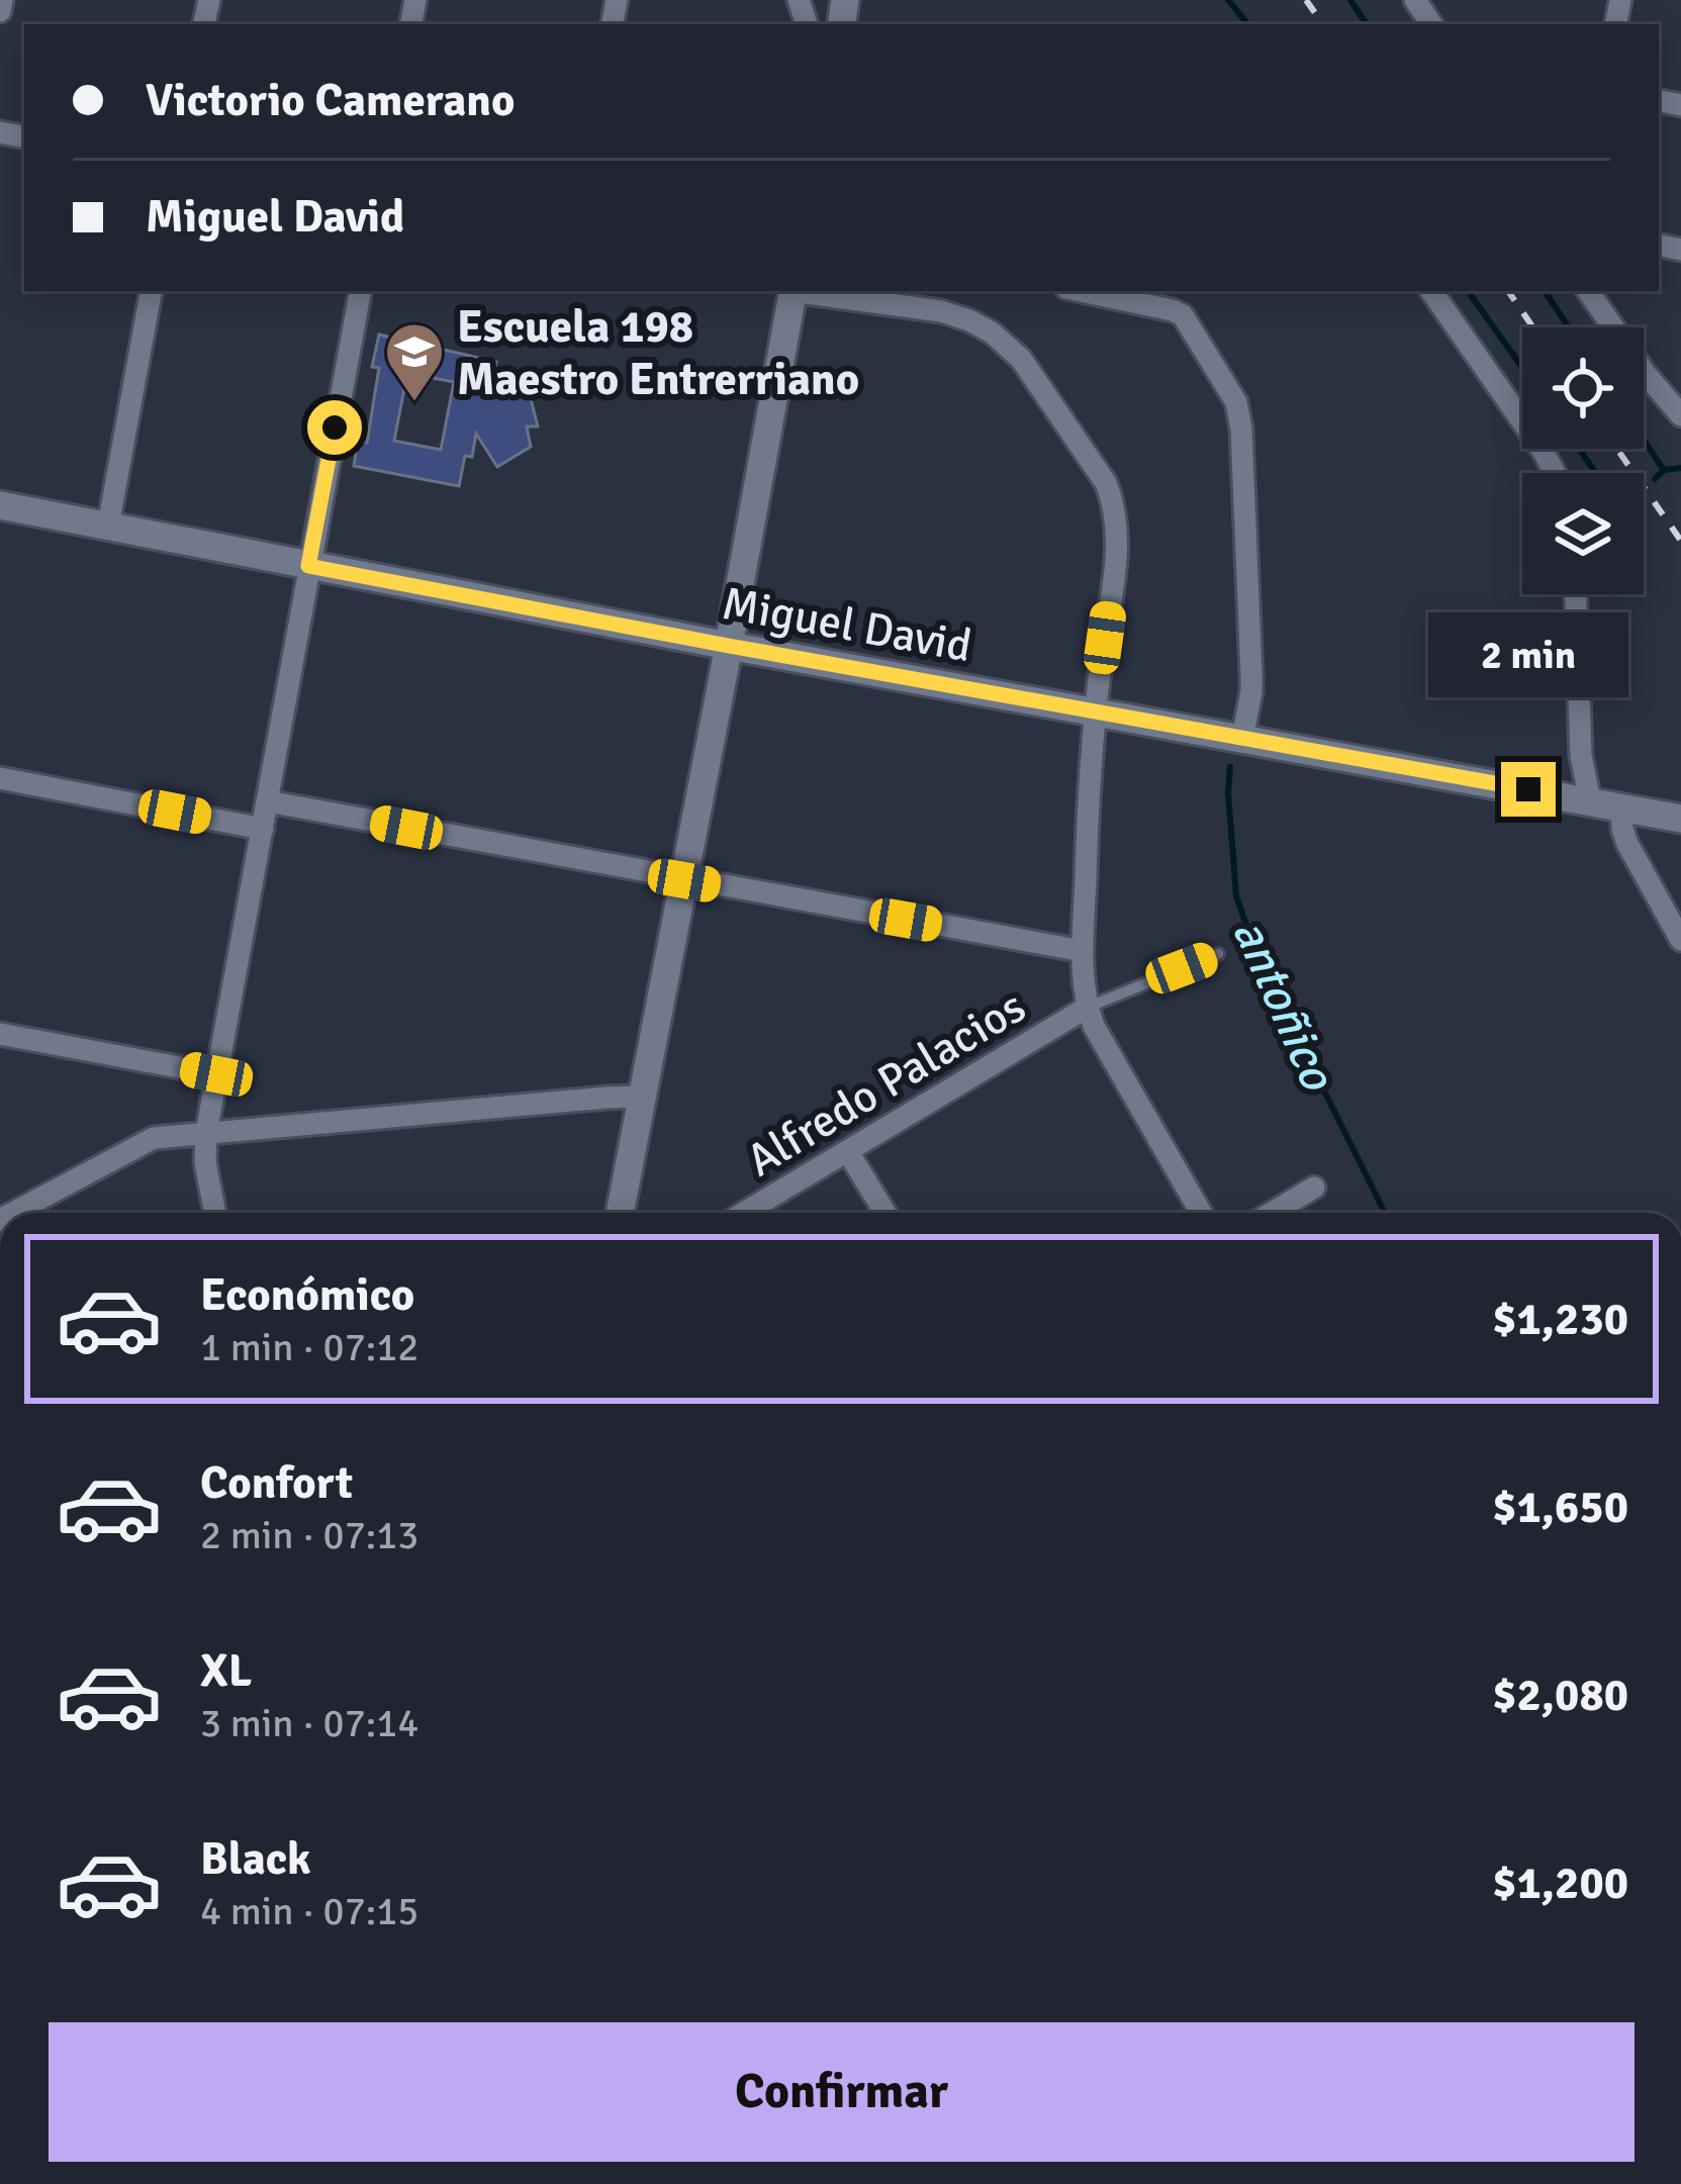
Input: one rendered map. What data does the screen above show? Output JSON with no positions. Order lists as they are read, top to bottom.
{
  "streets": {
    "street": ["Miguel David", "Alfredo Palacios"]
  },
  "water": ["antoñico"],
  "places": {
    "school or university": ["Escuela 198 Maestro Entrerriano"]
  },
  "page": {
    "banner": ["Victorio Camerano", "Miguel David"],
    "bubble": "2 min",
    "list": [
      {
        "name": "Económico",
        "note": "1 min · 07:12",
        "value": "$1,230"
      },
      {
        "name": "Confort",
        "note": "2 min · 07:13",
        "value": "$1,650"
      },
      {
        "name": "XL",
        "note": "3 min · 07:14",
        "value": "$2,080"
      },
      {
        "name": "Black",
        "note": "4 min · 07:15",
        "value": "$1,200"
      }
    ],
    "buttons": "Confirmar"
  }
}
